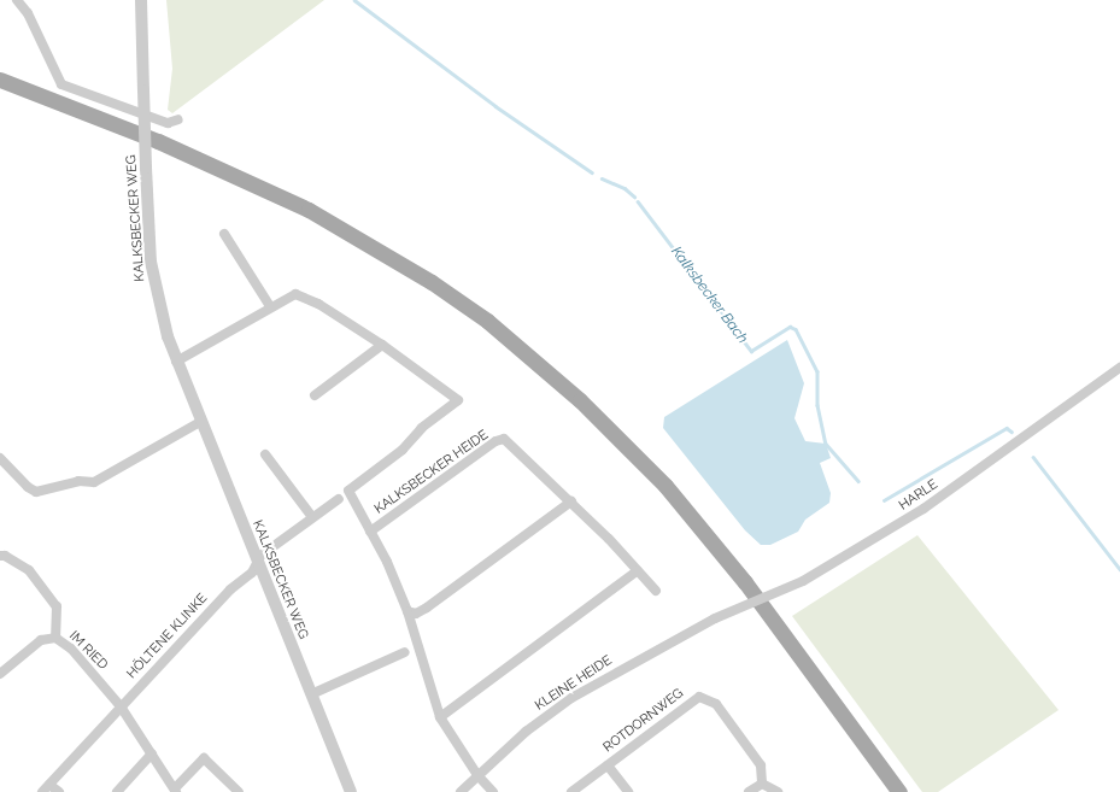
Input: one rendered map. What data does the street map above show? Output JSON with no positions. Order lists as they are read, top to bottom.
{
  "streets": {
    "street": [
      "KALKSBECKER WEG",
      "KALKSBECKER HEIDE",
      "HARLE",
      "HÖLTENE KLINKE",
      "IM RIED",
      "KLEINE HEIDE",
      "ROTDORNWEG"
    ]
  },
  "crossings": [
    ["KALKSBECKER WEG", "KALKSBECKER HEIDE"],
    ["KALKSBECKER WEG", "HÖLTENE KLINKE"],
    ["KALKSBECKER HEIDE", "KLEINE HEIDE"],
    ["HARLE", "KLEINE HEIDE"],
    ["HÖLTENE KLINKE", "IM RIED"]
  ],
  "water": ["Kalksbecker Bach"]
}
